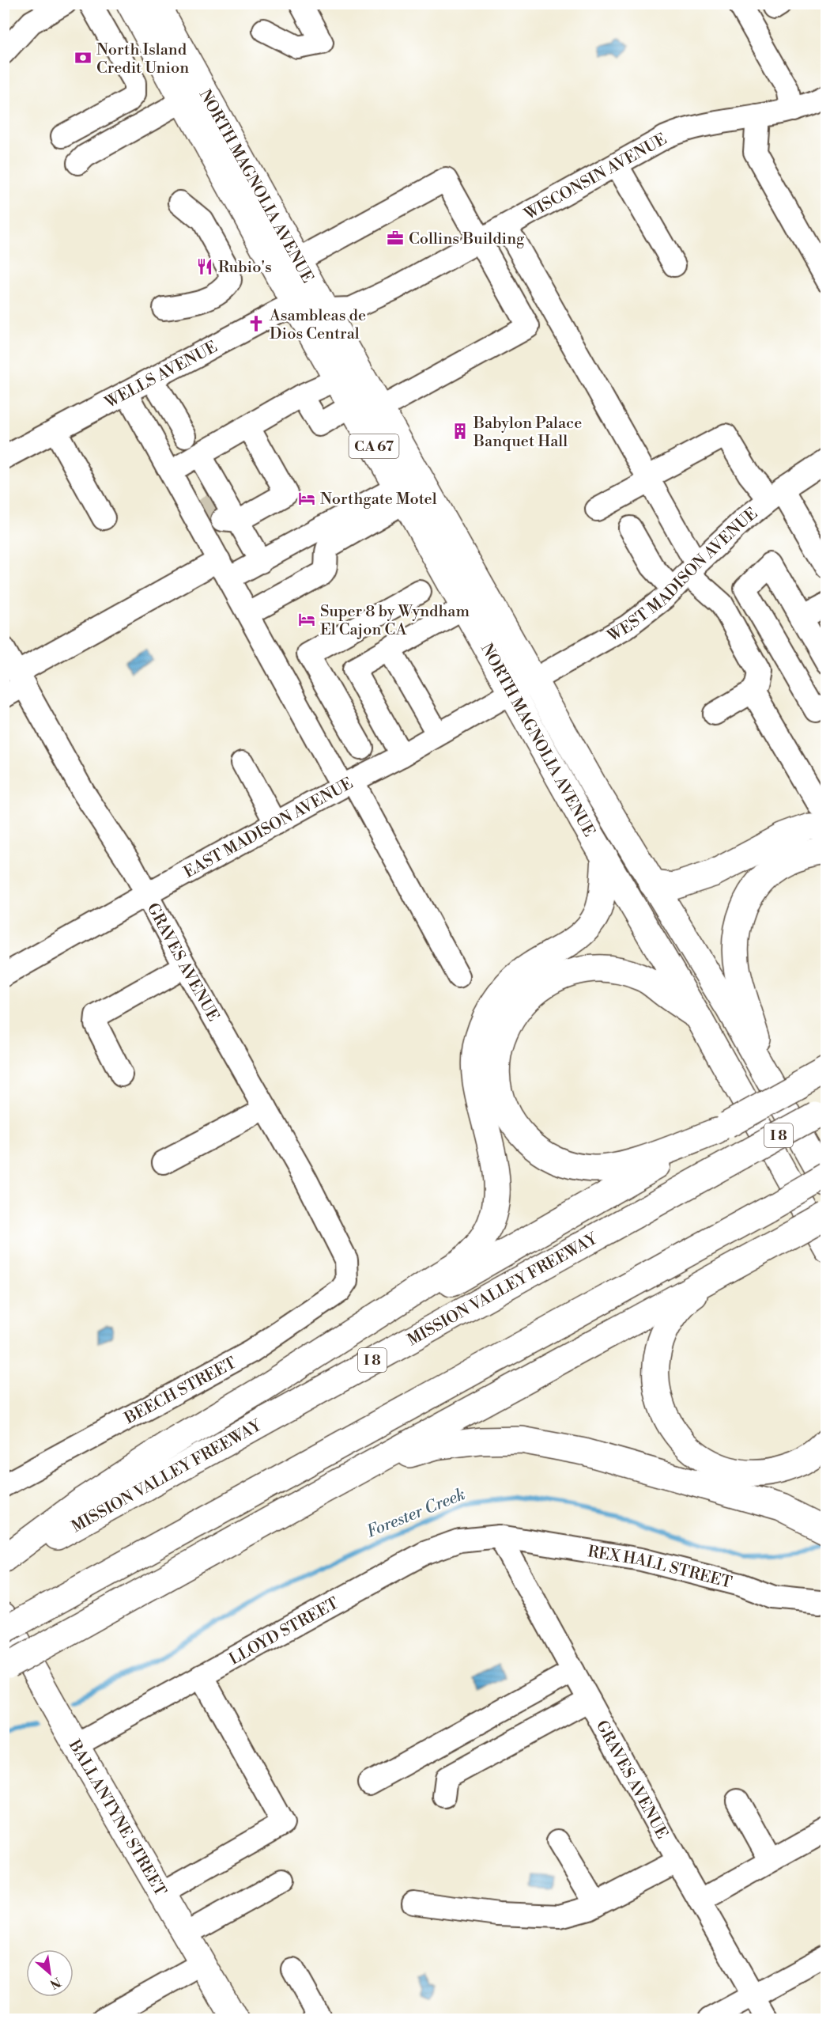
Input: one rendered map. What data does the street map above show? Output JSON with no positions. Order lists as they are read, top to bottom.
{
  "streets": {
    "main road": [
      "NORTH MAGNOLIA AVENUE",
      "CA 67",
      "I 8",
      "MISSION VALLEY FREEWAY",
      "BALLANTYNE STREET"
    ],
    "street": [
      "WISCONSIN AVENUE",
      "WELLS AVENUE",
      "WEST MADISON AVENUE",
      "EAST MADISON AVENUE",
      "GRAVES AVENUE",
      "BEECH STREET",
      "REX HALL STREET",
      "LLOYD STREET"
    ]
  },
  "crossings": [
    ["WISCONSIN AVENUE", "NORTH MAGNOLIA AVENUE"],
    ["WISCONSIN AVENUE", "WELLS AVENUE"],
    ["NORTH MAGNOLIA AVENUE", "WELLS AVENUE"],
    ["NORTH MAGNOLIA AVENUE", "WEST MADISON AVENUE"],
    ["NORTH MAGNOLIA AVENUE", "EAST MADISON AVENUE"],
    ["WEST MADISON AVENUE", "EAST MADISON AVENUE"],
    ["EAST MADISON AVENUE", "GRAVES AVENUE"],
    ["GRAVES AVENUE", "BEECH STREET"],
    ["GRAVES AVENUE", "REX HALL STREET"],
    ["GRAVES AVENUE", "LLOYD STREET"],
    ["REX HALL STREET", "LLOYD STREET"],
    ["LLOYD STREET", "BALLANTYNE STREET"]
  ],
  "water": ["Forester Creek"],
  "places": {
    "bank": ["North Island Credit Union"],
    "office": ["Collins Building"],
    "restaurant": ["Rubio's"],
    "church": ["Asambleas de Dios Central"],
    "building": ["Babylon Palace Banquet Hall"],
    "hotel": ["Northgate Motel", "Super 8 by Wyndham El Cajon CA"]
  },
  "north": "bottom right"
}
